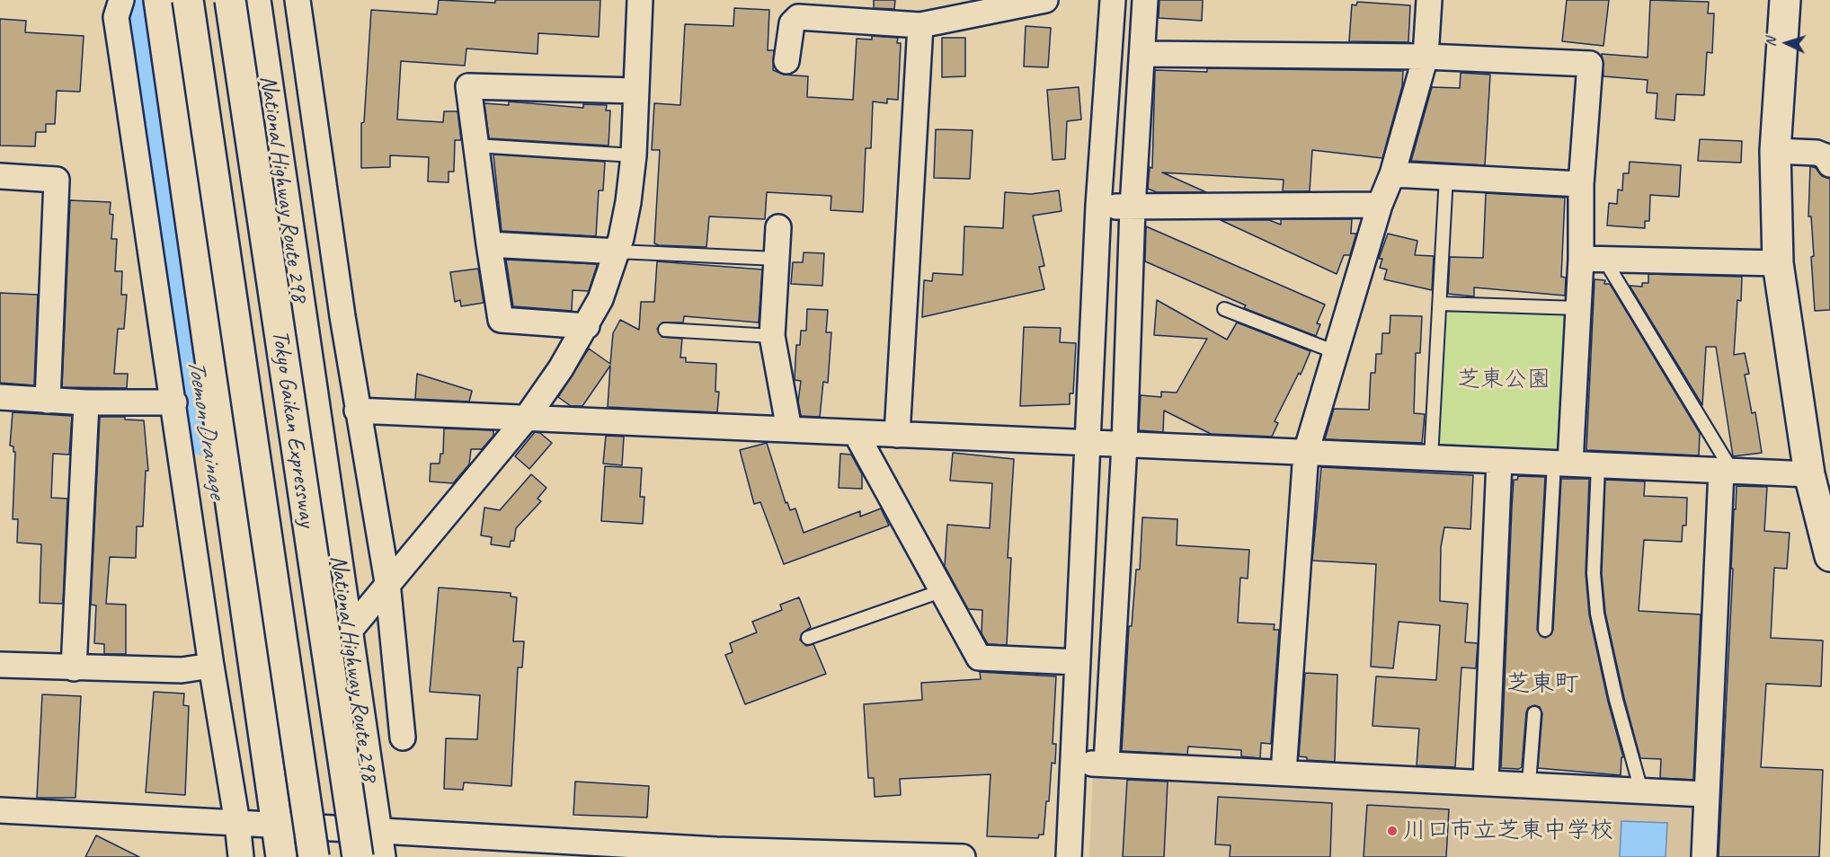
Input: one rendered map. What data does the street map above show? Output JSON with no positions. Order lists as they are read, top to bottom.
{
  "streets": {
    "main road": ["National Highway Route 298", "Tokyo Gaikan Expressway"]
  },
  "districts": ["芝東町"],
  "water": ["Toemon Drainage"],
  "parks": ["芝東公園"],
  "places": ["川口市立芝東中学校"],
  "north": "left"
}
